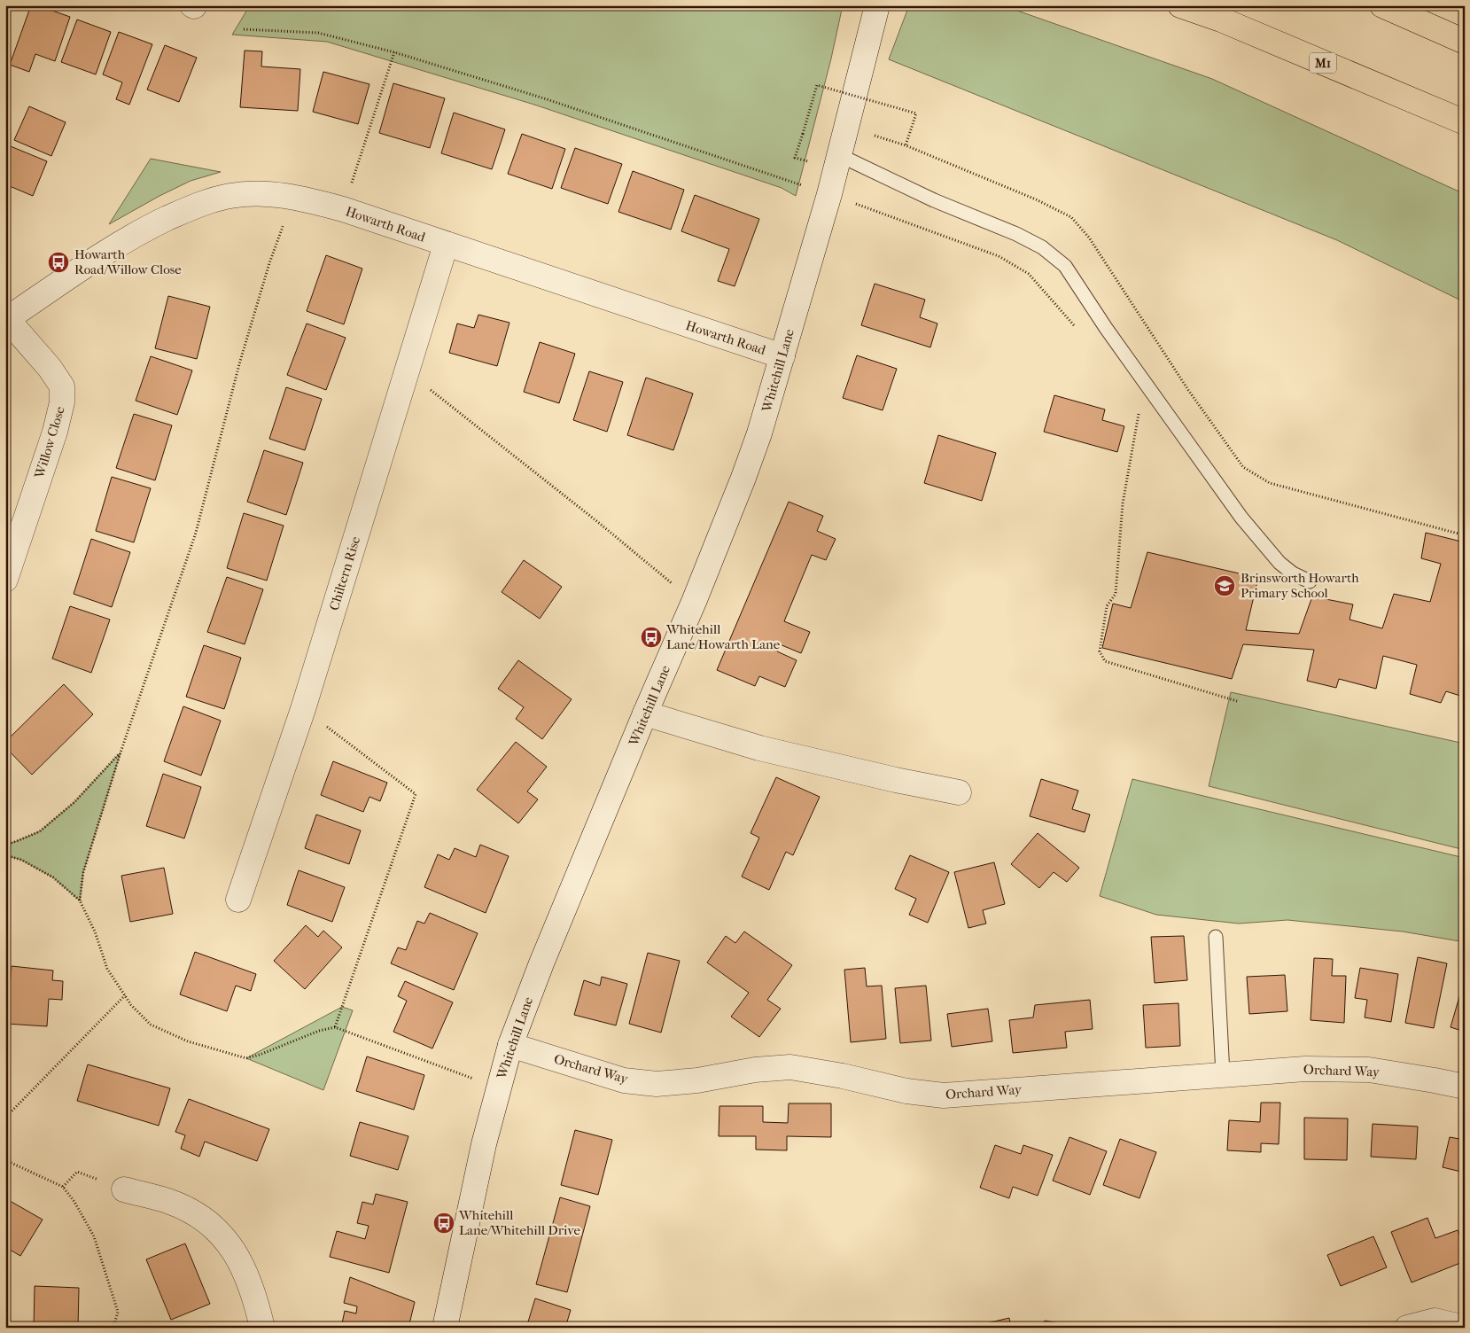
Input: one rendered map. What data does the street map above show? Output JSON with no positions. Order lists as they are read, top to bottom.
{
  "streets": {
    "highway": ["M1"],
    "street": [
      "Howarth Road",
      "Whitehill Lane",
      "Willow Close",
      "Chiltern Rise",
      "Orchard Way"
    ]
  },
  "crossings": [
    ["Howarth Road", "Whitehill Lane"],
    ["Howarth Road", "Willow Close"],
    ["Howarth Road", "Chiltern Rise"],
    ["Whitehill Lane", "Orchard Way"]
  ],
  "places": {
    "bus stop": ["Howarth Road/Willow Close", "Whitehill Lane/Howarth Lane", "Whitehill Lane/Whitehill Drive"],
    "school or university": ["Brinsworth Howarth Primary School"]
  }
}
